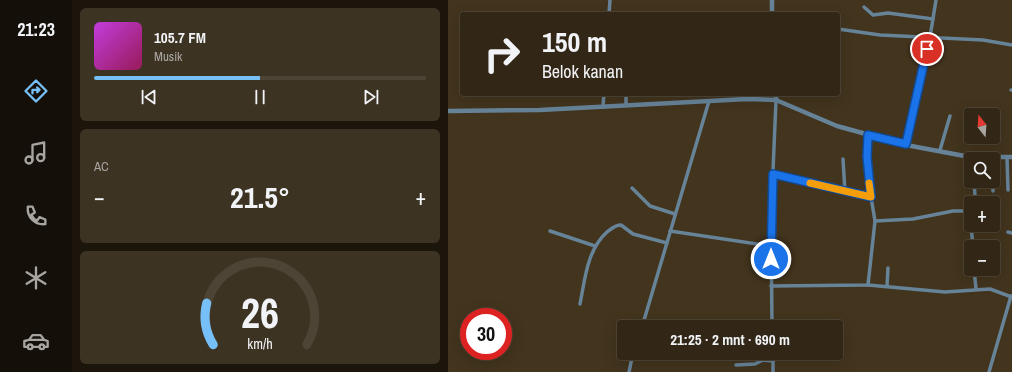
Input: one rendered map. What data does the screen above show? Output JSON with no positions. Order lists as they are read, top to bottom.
{
  "north": "top",
  "page": {
    "tabs": "21:23",
    "turn": ["150 m", "Belok kanan"],
    "song": ["105.7 FM", "Musik"],
    "map_buttons": ["+", "−"],
    "tile": "AC",
    "heat": ["−", "21.5°", "+"],
    "limit": "30",
    "trip": "21:25 · 2 mnt · 690 m",
    "gauge": ["26", "km/h"]
  }
}
